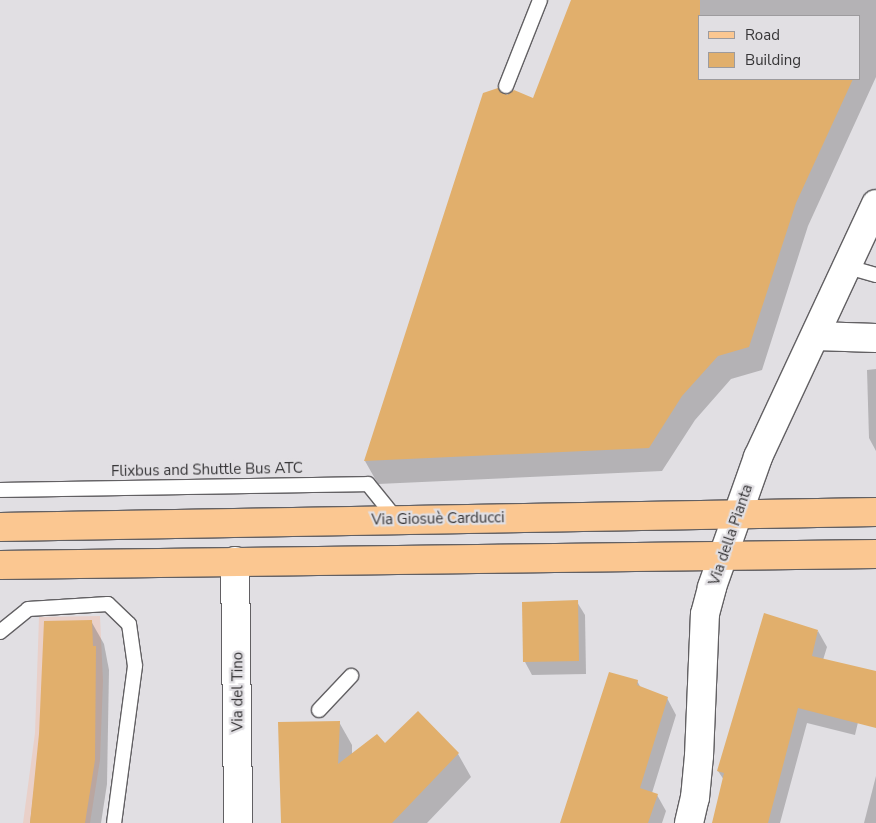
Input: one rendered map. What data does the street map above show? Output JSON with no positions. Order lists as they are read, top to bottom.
{
  "streets": {
    "main road": ["Via Giosuè Carducci"],
    "street": ["Via della Pianta", "Via del Tino"],
    "lane": ["Flixbus and Shuttle Bus ATC"]
  },
  "crossings": [
    ["Flixbus and Shuttle Bus ATC", "Via Giosuè Carducci"],
    ["Via Giosuè Carducci", "Via della Pianta"]
  ],
  "legend": ["Road", "Building"]
}
